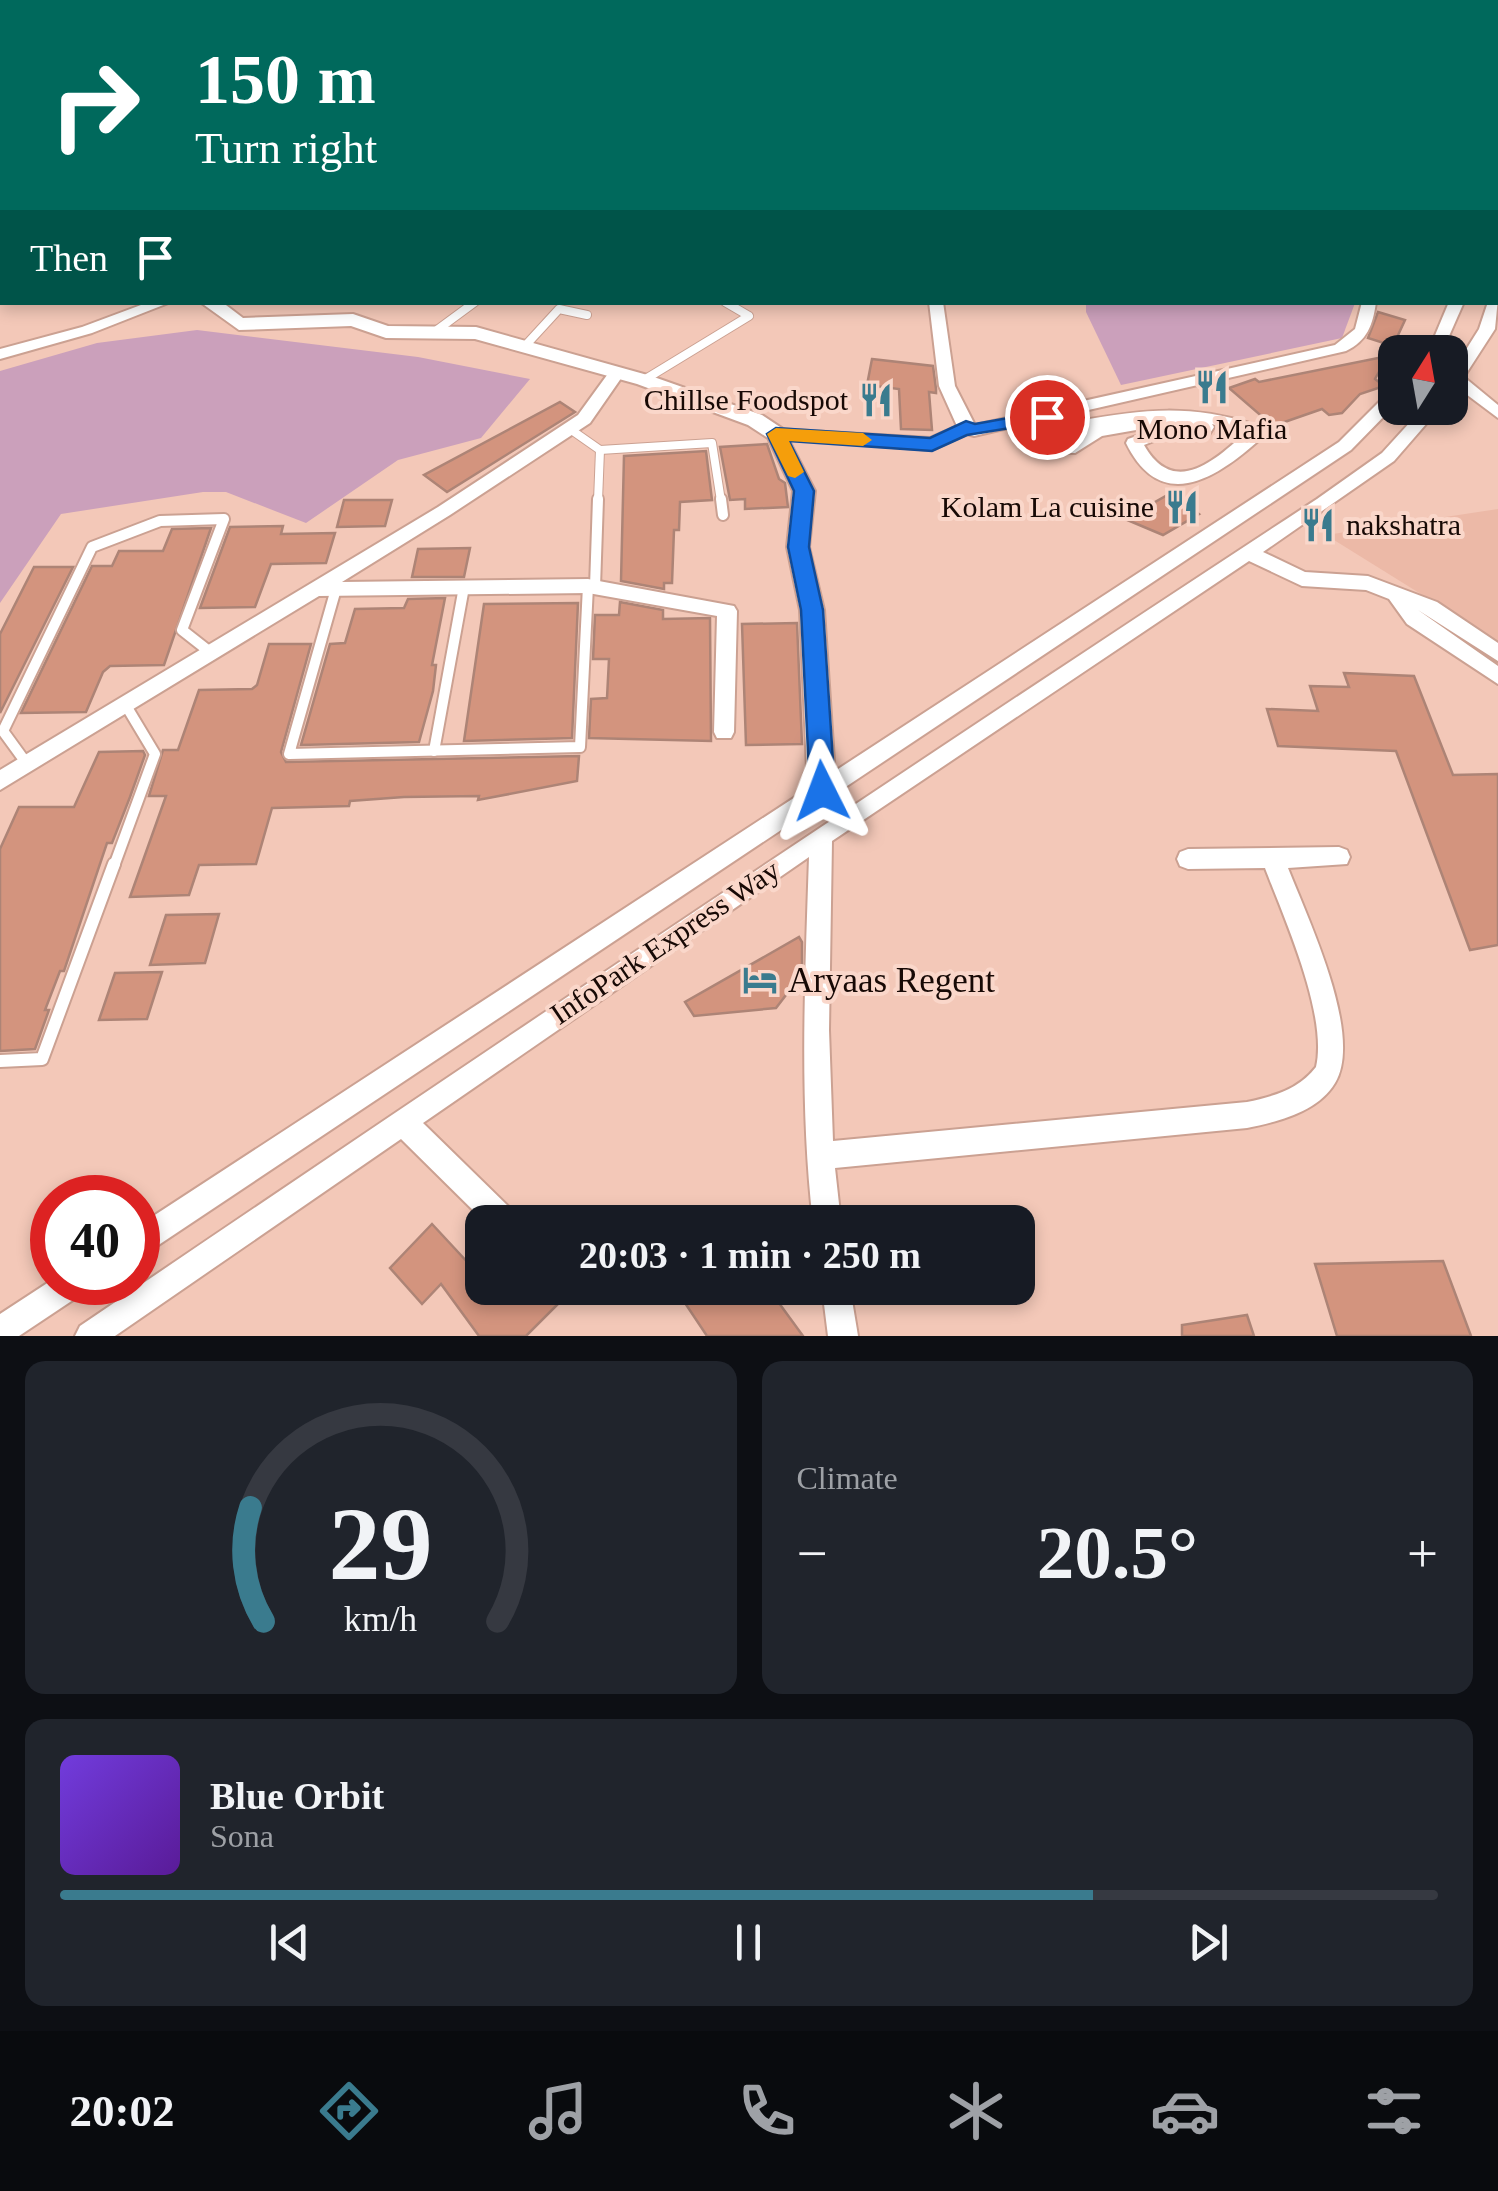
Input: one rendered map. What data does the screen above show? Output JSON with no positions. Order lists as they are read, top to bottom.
{
  "streets": {
    "street": ["InfoPark Express Way"]
  },
  "places": {
    "restaurant": [
      "Mono Mafia",
      "Chillse Foodspot",
      "Kolam La cuisine",
      "nakshatra"
    ],
    "hotel": ["Aryaas Regent"]
  },
  "north": "top",
  "page": {
    "turn": ["150 m", "Turn right"],
    "then": "Then",
    "limit": "40",
    "trip": "20:03 · 1 min · 250 m",
    "tile": "Climate",
    "heat": ["−", "20.5°", "+"],
    "song": ["Blue Orbit", "Sona"],
    "tabs": "20:02",
    "gauge": ["29", "km/h"]
  }
}
